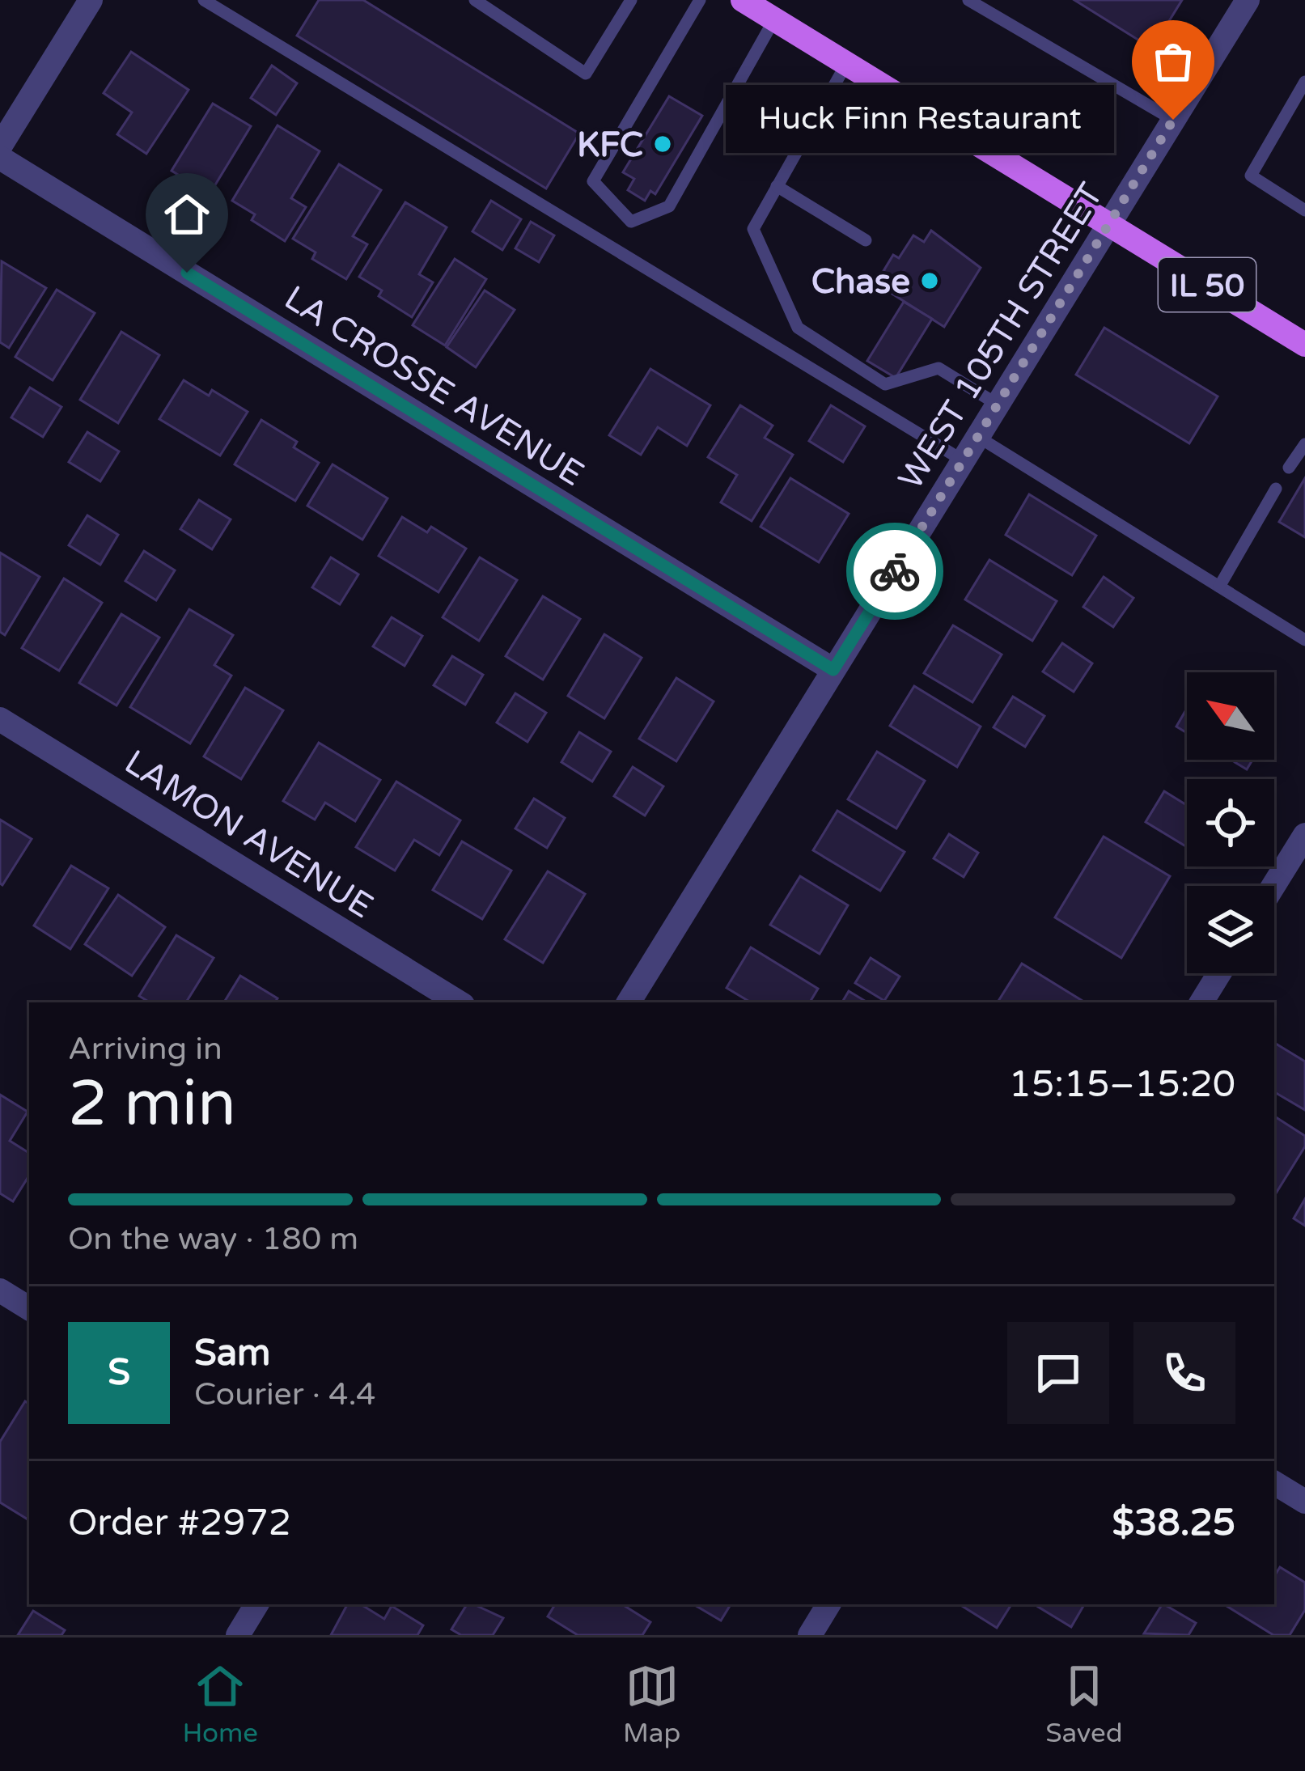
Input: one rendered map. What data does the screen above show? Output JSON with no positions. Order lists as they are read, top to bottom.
{
  "streets": {
    "main road": ["IL 50"],
    "street": ["WEST 105TH STREET", "LA CROSSE AVENUE", "LAMON AVENUE"]
  },
  "crossings": [
    ["IL 50", "WEST 105TH STREET"],
    ["WEST 105TH STREET", "LA CROSSE AVENUE"]
  ],
  "places": ["Huck Finn Restaurant", "KFC", "Chase"],
  "north": "top left",
  "page": {
    "bubble": "Huck Finn Restaurant",
    "heading": ["2 min", "Arriving in", "15:15–15:20"],
    "panel": [
      "Sam",
      "Courier · 4.4",
      "Order #2972",
      "$38.25"
    ],
    "bar": "On the way · 180 m",
    "round": "S",
    "tabs": ["Home", "Map", "Saved"]
  }
}
